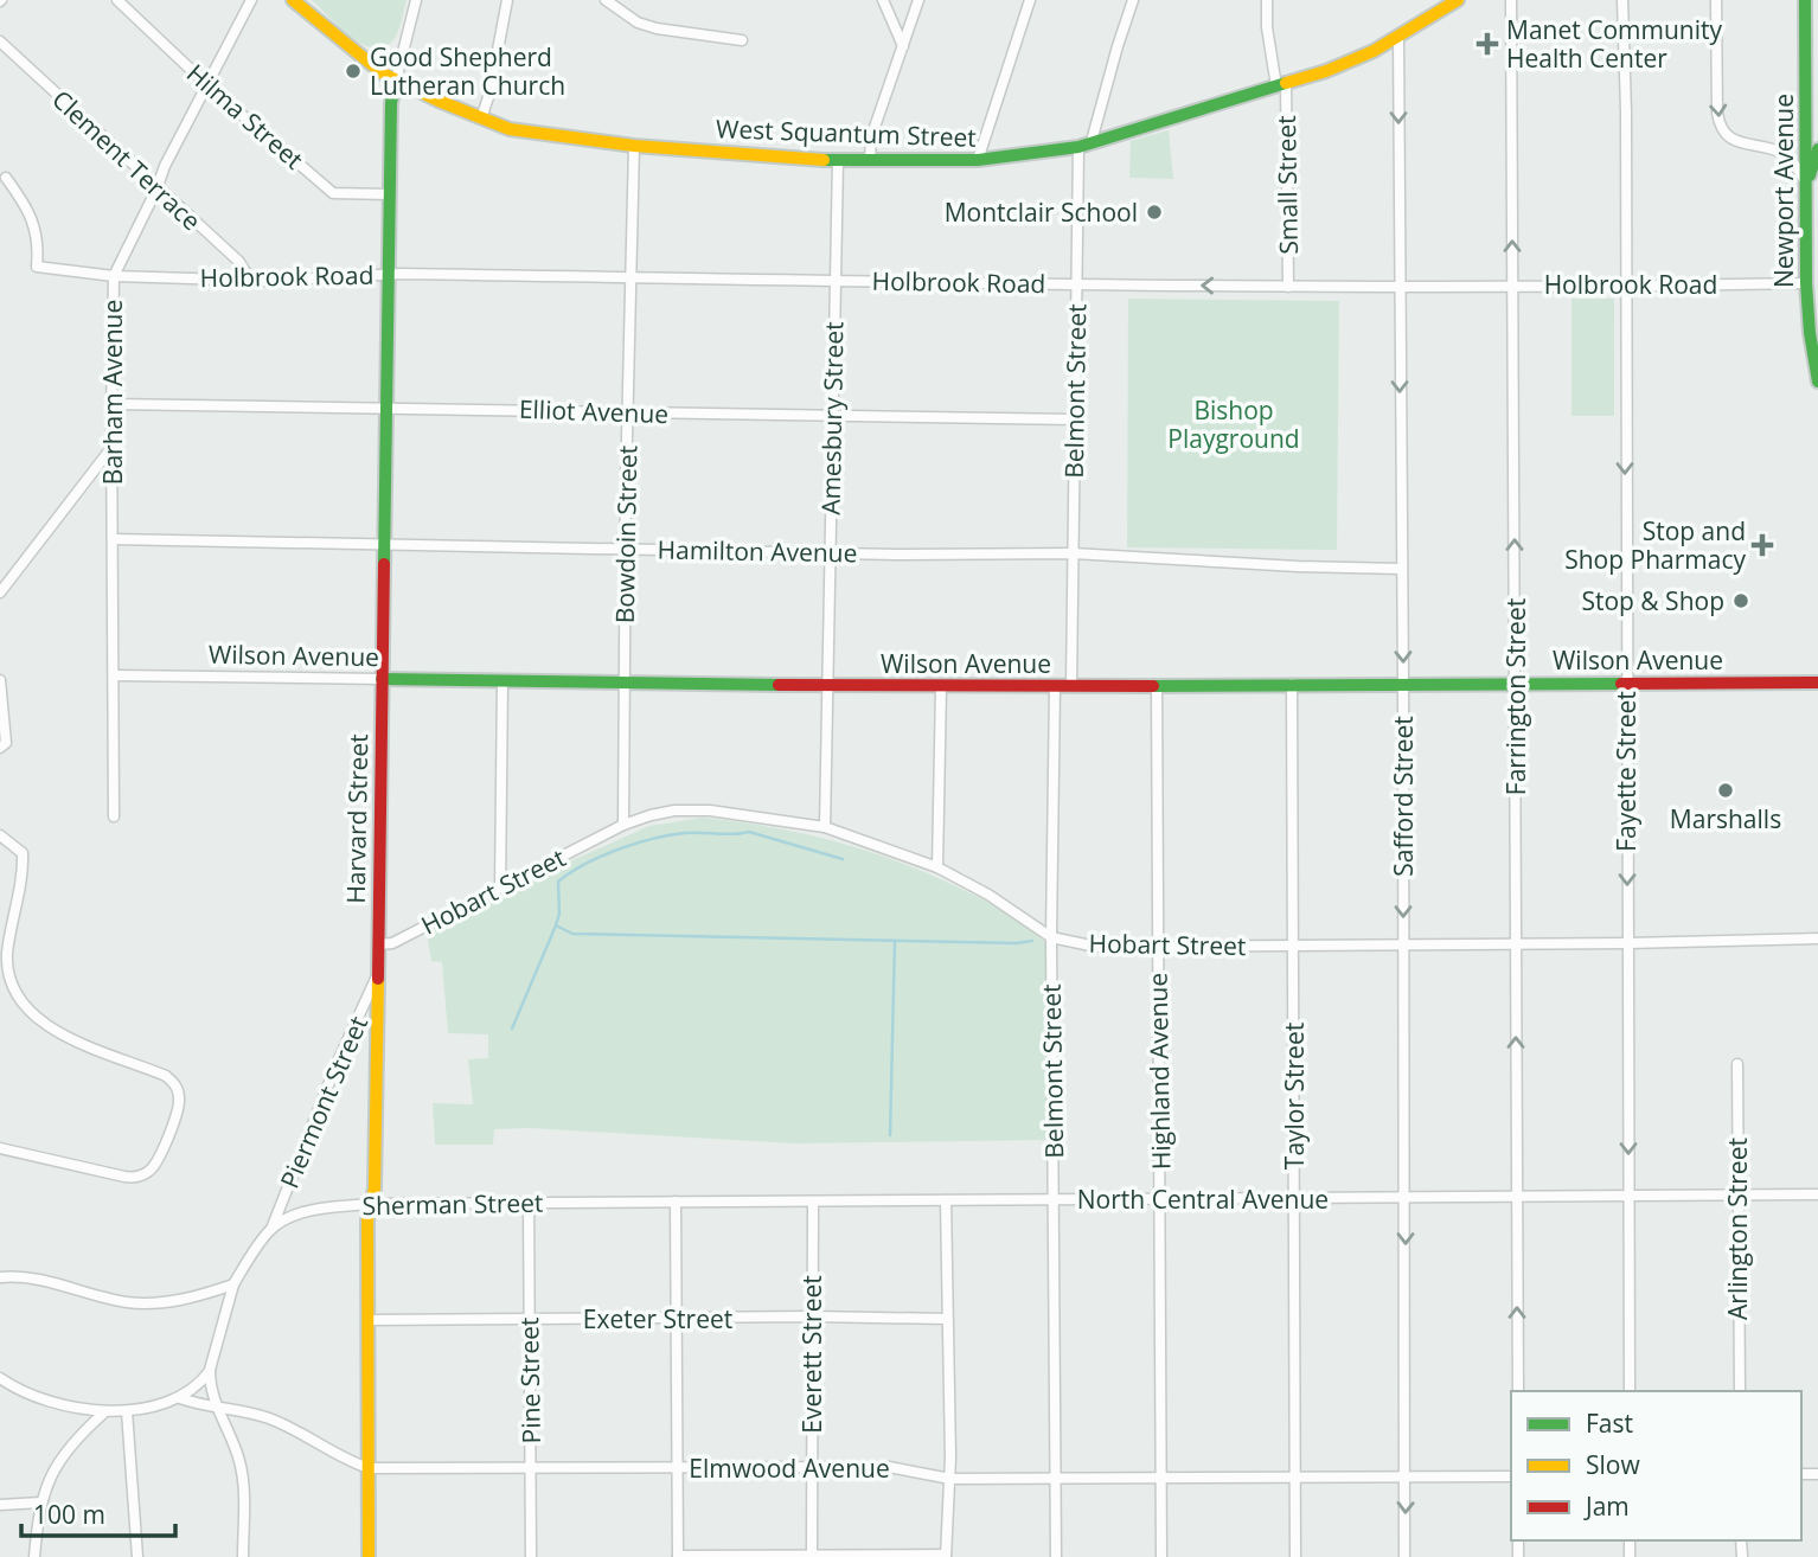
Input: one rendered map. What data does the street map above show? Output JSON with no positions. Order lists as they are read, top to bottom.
{
  "streets": {
    "street": [
      "Hilma Street",
      "West Squantum Street",
      "Clement Terrace",
      "Small Street",
      "Newport Avenue",
      "Holbrook Road",
      "Belmont Street",
      "Barham Avenue",
      "Elliot Avenue",
      "Amesbury Street",
      "Bowdoin Street",
      "Hamilton Avenue",
      "Wilson Avenue",
      "Farrington Street",
      "Fayette Street",
      "Safford Street",
      "Harvard Street",
      "Hobart Street",
      "Highland Avenue",
      "Taylor Street",
      "Piermont Street",
      "North Central Avenue",
      "Sherman Street",
      "Arlington Street",
      "Exeter Street",
      "Everett Street",
      "Pine Street",
      "Elmwood Avenue"
    ]
  },
  "crossings": [
    ["Hilma Street", "Barham Avenue"],
    ["Hilma Street", "Harvard Street"],
    ["West Squantum Street", "Small Street"],
    ["West Squantum Street", "Belmont Street"],
    ["West Squantum Street", "Amesbury Street"],
    ["West Squantum Street", "Bowdoin Street"],
    ["West Squantum Street", "Safford Street"],
    ["West Squantum Street", "Harvard Street"],
    ["Clement Terrace", "Holbrook Road"],
    ["Clement Terrace", "Barham Avenue"],
    ["Small Street", "Holbrook Road"],
    ["Newport Avenue", "Holbrook Road"],
    ["Holbrook Road", "Belmont Street"],
    ["Holbrook Road", "Barham Avenue"],
    ["Holbrook Road", "Amesbury Street"],
    ["Holbrook Road", "Bowdoin Street"],
    ["Holbrook Road", "Farrington Street"],
    ["Holbrook Road", "Fayette Street"],
    ["Holbrook Road", "Safford Street"],
    ["Holbrook Road", "Harvard Street"],
    ["Belmont Street", "Elliot Avenue"],
    ["Belmont Street", "Hamilton Avenue"],
    ["Belmont Street", "Wilson Avenue"],
    ["Belmont Street", "Hobart Street"],
    ["Belmont Street", "North Central Avenue"],
    ["Belmont Street", "Elmwood Avenue"],
    ["Barham Avenue", "Elliot Avenue"],
    ["Barham Avenue", "Hamilton Avenue"],
    ["Barham Avenue", "Wilson Avenue"],
    ["Elliot Avenue", "Amesbury Street"],
    ["Elliot Avenue", "Bowdoin Street"],
    ["Elliot Avenue", "Harvard Street"],
    ["Amesbury Street", "Hamilton Avenue"],
    ["Amesbury Street", "Wilson Avenue"],
    ["Amesbury Street", "Hobart Street"],
    ["Bowdoin Street", "Hamilton Avenue"],
    ["Bowdoin Street", "Wilson Avenue"],
    ["Bowdoin Street", "Hobart Street"],
    ["Hamilton Avenue", "Safford Street"],
    ["Hamilton Avenue", "Harvard Street"],
    ["Wilson Avenue", "Farrington Street"],
    ["Wilson Avenue", "Fayette Street"],
    ["Wilson Avenue", "Safford Street"],
    ["Wilson Avenue", "Harvard Street"],
    ["Wilson Avenue", "Highland Avenue"],
    ["Wilson Avenue", "Taylor Street"],
    ["Farrington Street", "Hobart Street"],
    ["Farrington Street", "North Central Avenue"],
    ["Fayette Street", "Hobart Street"],
    ["Fayette Street", "North Central Avenue"],
    ["Safford Street", "Hobart Street"],
    ["Safford Street", "North Central Avenue"],
    ["Safford Street", "Elmwood Avenue"],
    ["Harvard Street", "Hobart Street"],
    ["Harvard Street", "Piermont Street"],
    ["Harvard Street", "Sherman Street"],
    ["Harvard Street", "Exeter Street"],
    ["Harvard Street", "Elmwood Avenue"],
    ["Hobart Street", "Highland Avenue"],
    ["Hobart Street", "Taylor Street"],
    ["Highland Avenue", "North Central Avenue"],
    ["Highland Avenue", "Elmwood Avenue"],
    ["Taylor Street", "North Central Avenue"],
    ["Taylor Street", "Elmwood Avenue"],
    ["Piermont Street", "Sherman Street"],
    ["North Central Avenue", "Sherman Street"],
    ["North Central Avenue", "Arlington Street"],
    ["Sherman Street", "Everett Street"],
    ["Sherman Street", "Pine Street"],
    ["Exeter Street", "Everett Street"],
    ["Exeter Street", "Pine Street"],
    ["Everett Street", "Elmwood Avenue"],
    ["Pine Street", "Elmwood Avenue"]
  ],
  "one_way": ["Farrington Street", "Fayette Street", "Safford Street"],
  "parks": ["Bishop Playground"],
  "places": {
    "health": ["Manet Community Health Center", "Stop and Shop Pharmacy"],
    "other": [
      "Good Shepherd Lutheran Church",
      "Montclair School",
      "Stop & Shop",
      "Marshalls"
    ]
  },
  "legend": ["Fast", "Slow", "Jam"],
  "scale_bar": "100 m"
}
